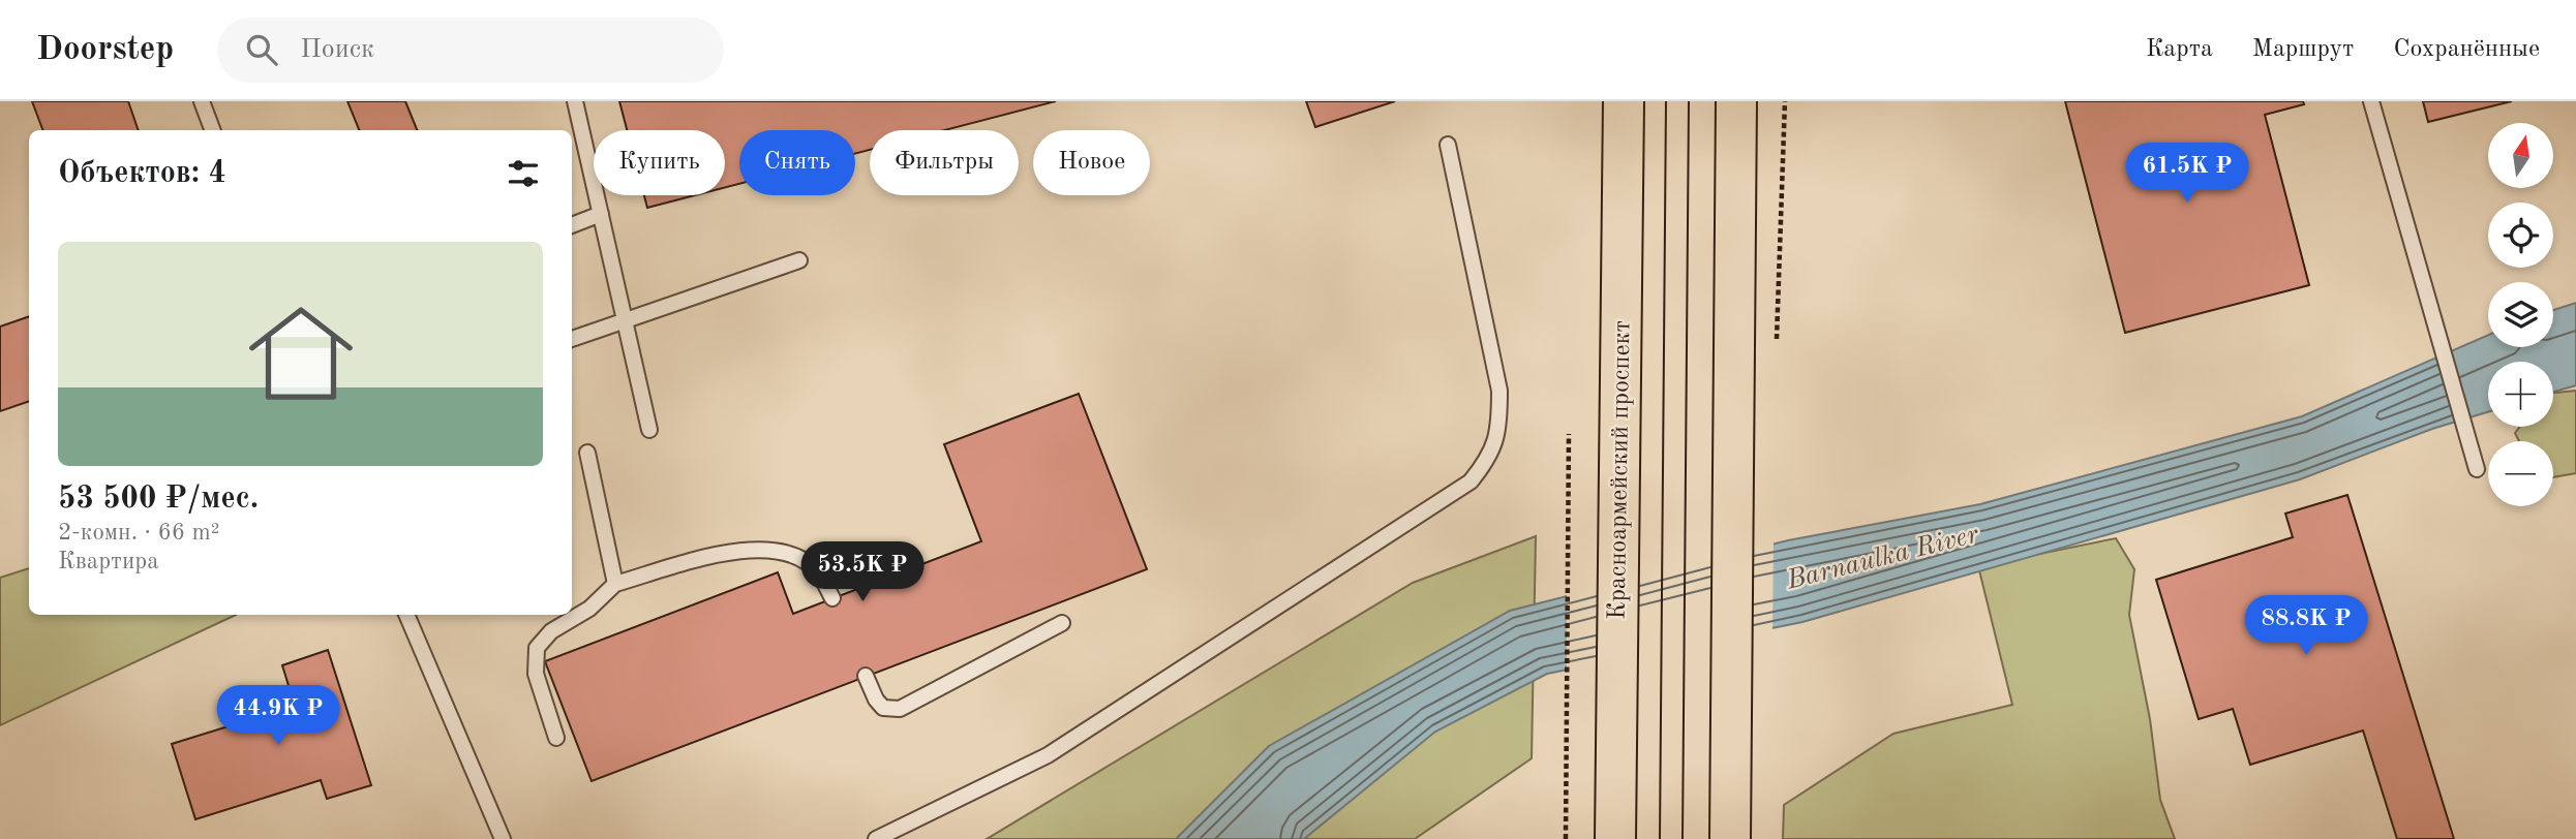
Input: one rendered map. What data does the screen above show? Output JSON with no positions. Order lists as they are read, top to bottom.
{
  "streets": {
    "main road": ["Красноармейский проспект"]
  },
  "water": ["Barnaulka River"],
  "north": "top",
  "page": {
    "header": "Doorstep",
    "search": "Поиск",
    "nav": ["Карта", "Маршрут", "Сохранённые"],
    "map_buttons": ["+", "−"],
    "chip": [
      "Купить",
      "Снять",
      "Фильтры",
      "Новое"
    ],
    "heading": "Объектов: 4",
    "price": [
      "61.5K ₽",
      "53.5K ₽",
      "88.8K ₽",
      "44.9K ₽"
    ],
    "list": [
      {
        "name": "53 500 ₽/мес.",
        "note": "2-комн. · 66 m² · Квартира"
      }
    ]
  }
}
